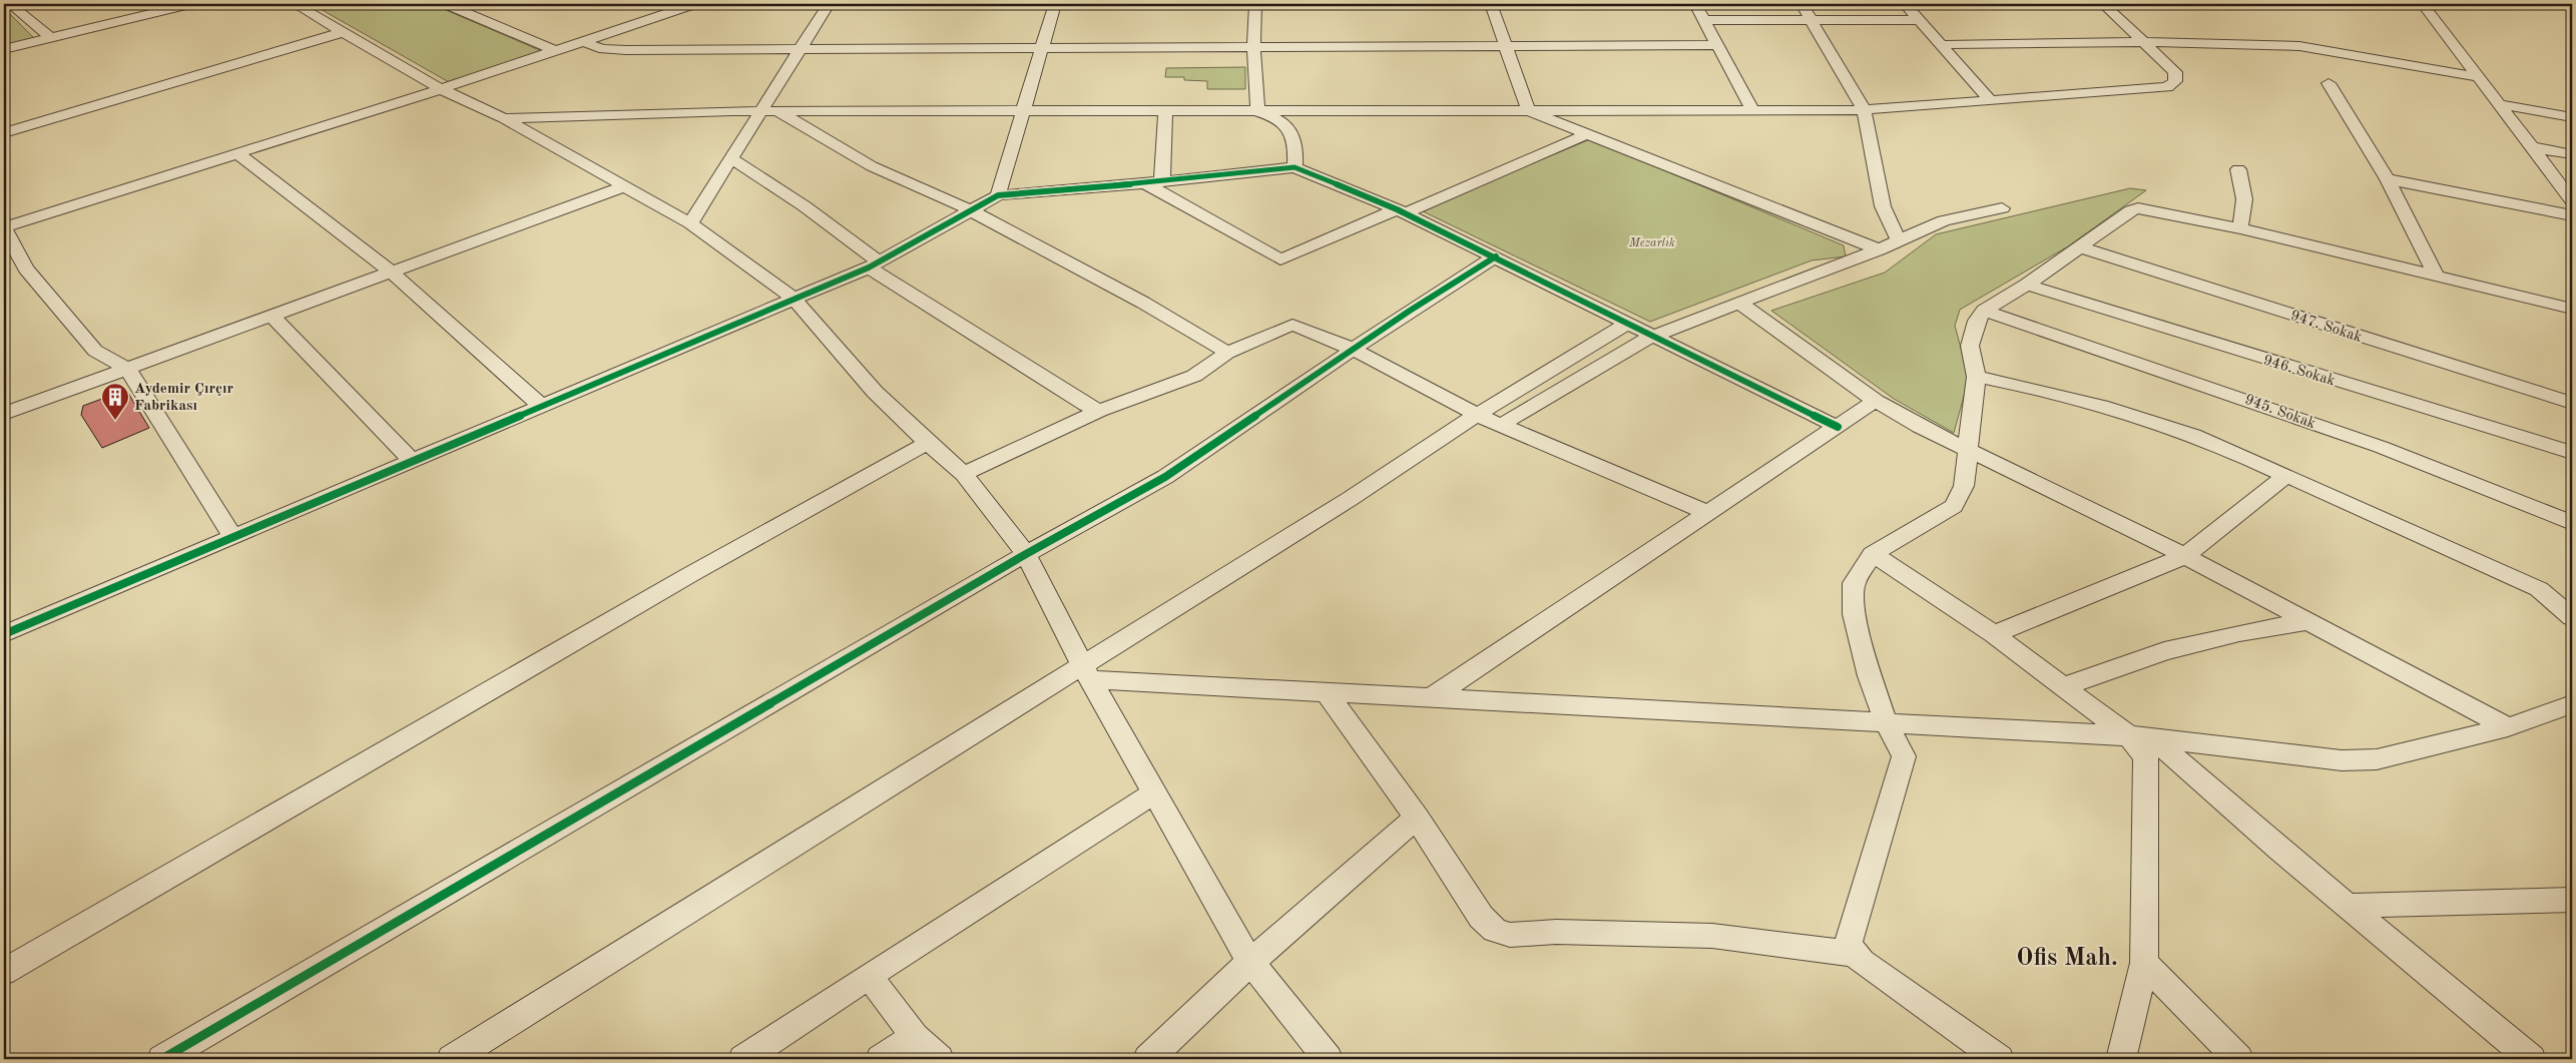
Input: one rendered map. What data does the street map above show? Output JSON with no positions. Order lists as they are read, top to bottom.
{
  "streets": {
    "street": ["947. Sokak", "946. Sokak", "945. Sokak"]
  },
  "districts": ["Ofis Mah."],
  "parks": ["Mezarlık"],
  "places": {
    "building": ["Aydemir Çırçır Fabrikası"]
  }
}
